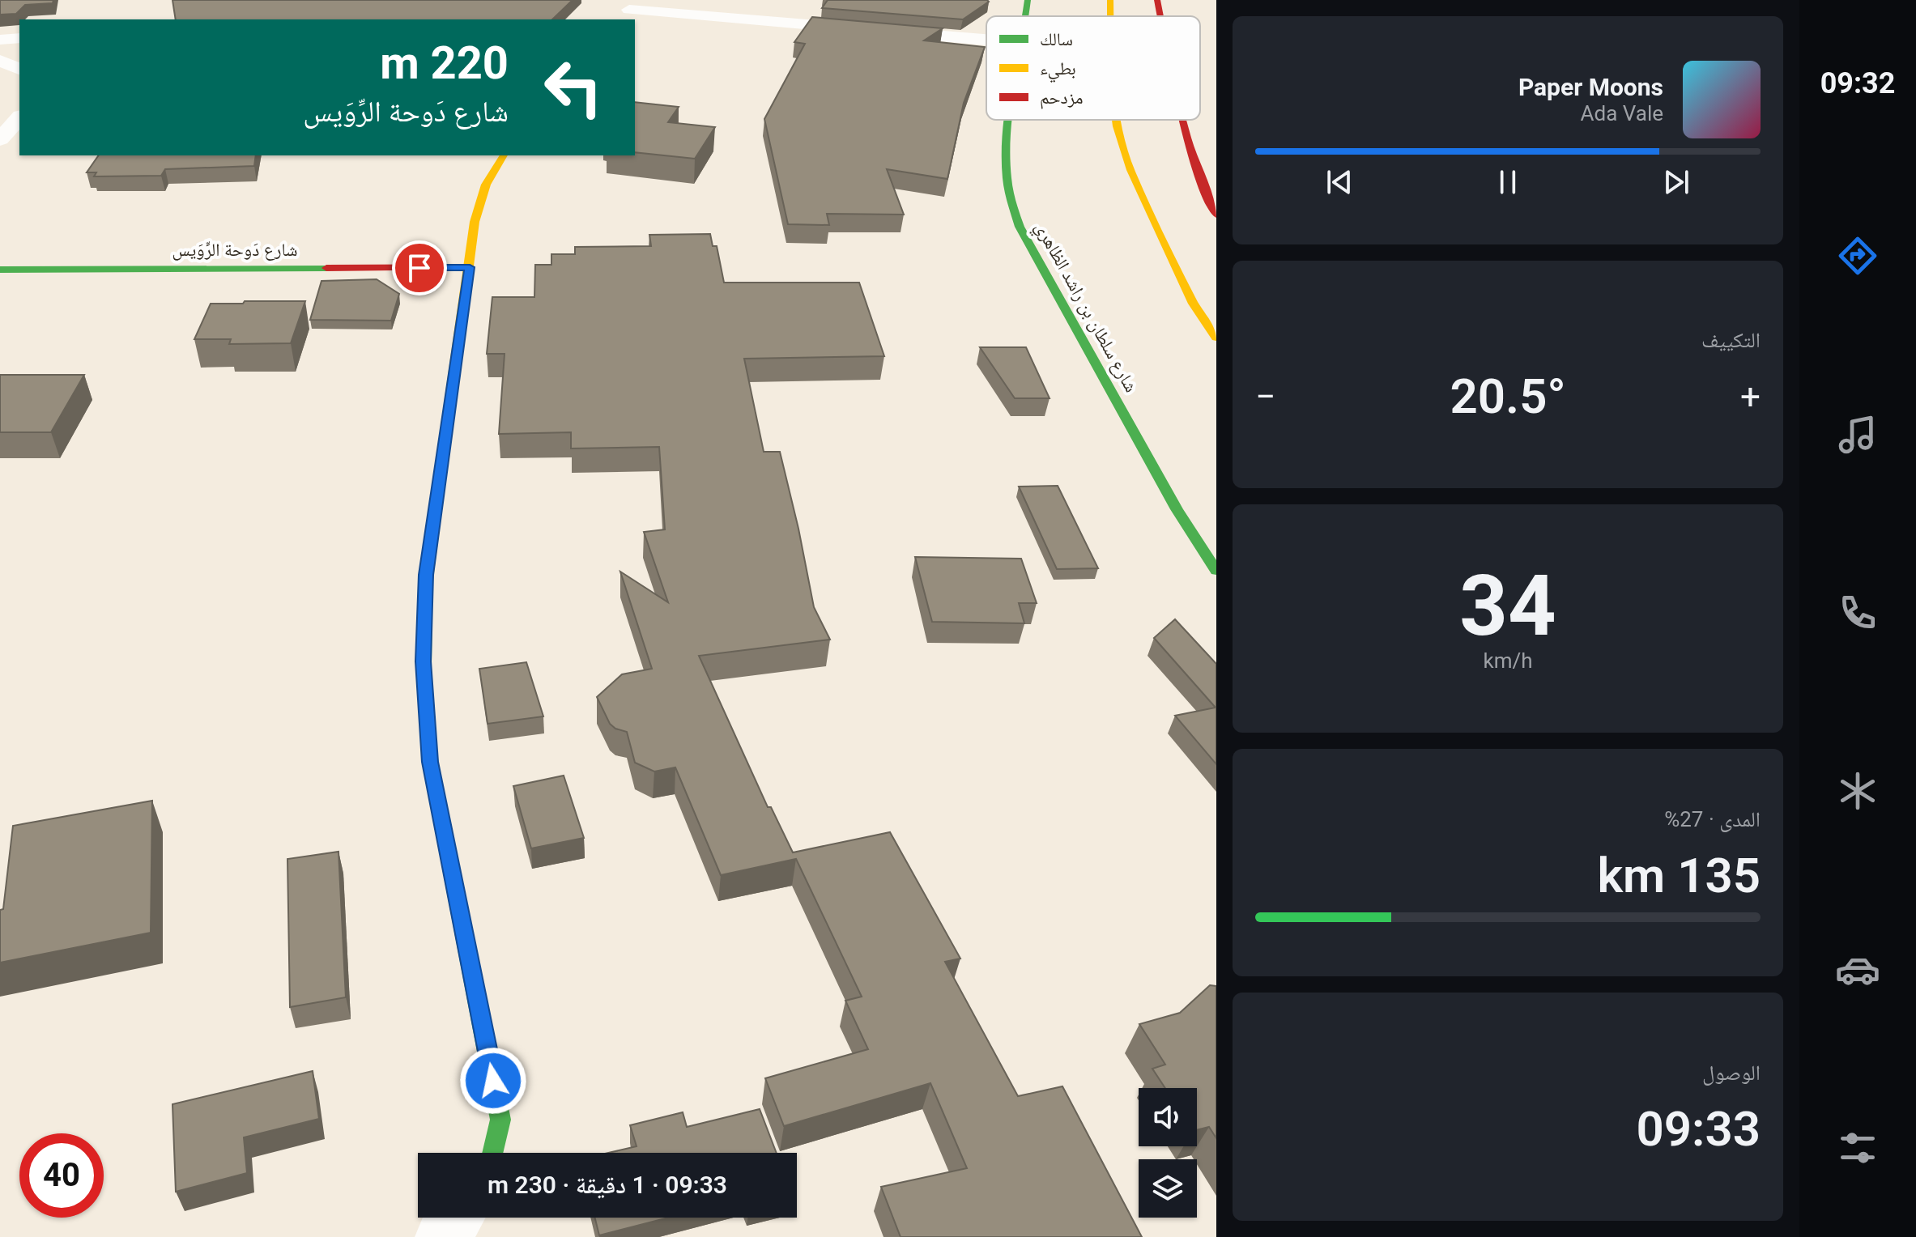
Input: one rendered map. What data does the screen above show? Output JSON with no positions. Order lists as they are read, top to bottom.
{
  "streets": {
    "street": ["شارع دَوحة الرِّوَيس", "شارع سلطان بن راشد الظاهري"]
  },
  "legend": ["سالك", "بطيء", "مزدحم"],
  "page": {
    "tabs": "09:32",
    "turn": ["220 m", "شارع دَوحة الرِّوَيس"],
    "song": ["Paper Moons", "Ada Vale"],
    "tile": [
      "التكييف",
      ["34", "km/h"],
      ["المدى · 27%", "135 km"],
      ["الوصول", "09:33"]
    ],
    "heat": ["−", "20.5°", "+"],
    "limit": "40",
    "trip": "09:33 · 1 دقيقة · 230 m"
  }
}
